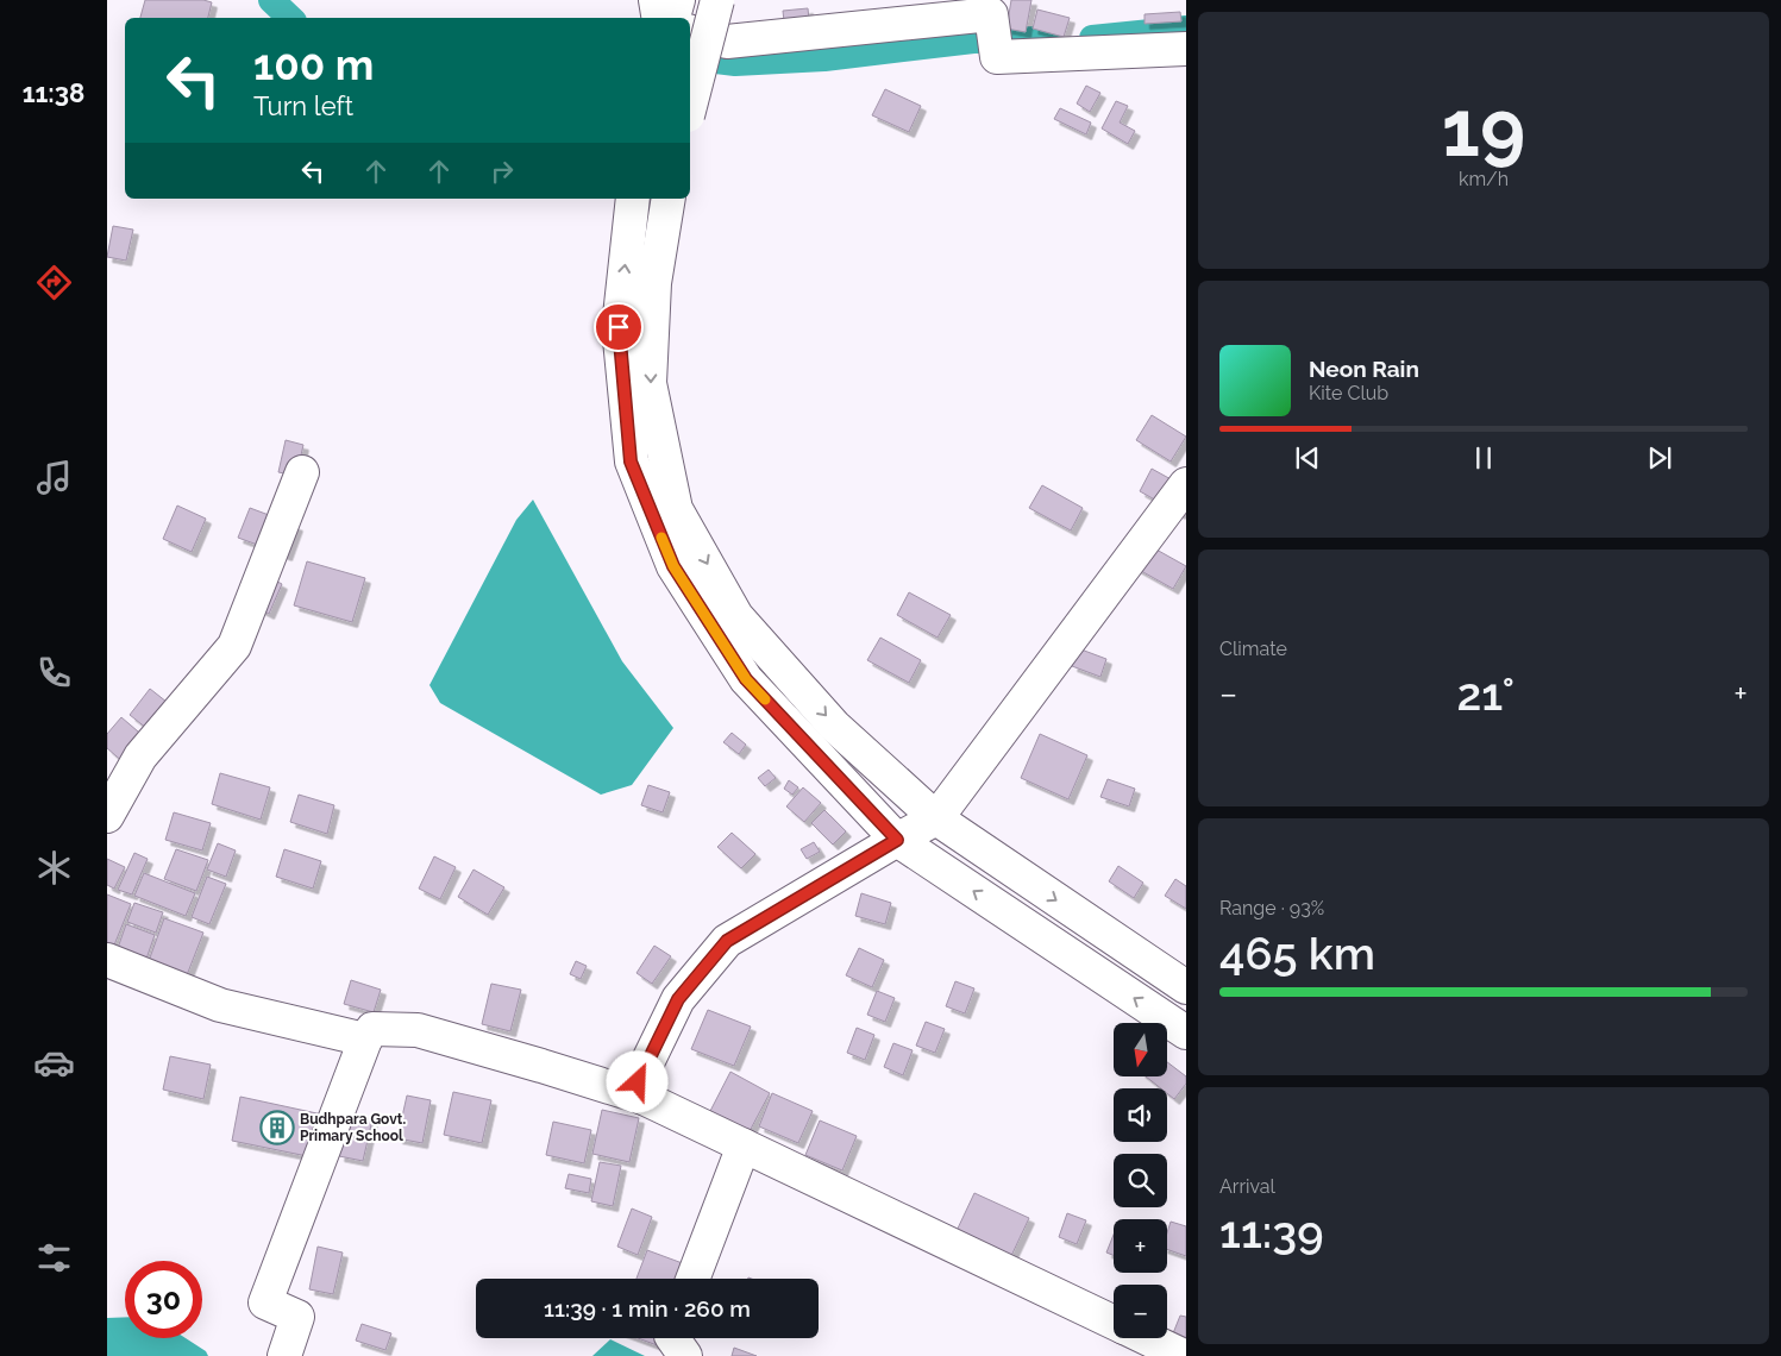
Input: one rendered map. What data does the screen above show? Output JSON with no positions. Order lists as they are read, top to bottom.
{
  "places": {
    "building": ["Budhpara Govt. Primary School"]
  },
  "north": "bottom",
  "page": {
    "tabs": "11:38",
    "tile": [
      ["19", "km/h"],
      "Climate",
      ["Range · 93%", "465 km"],
      ["Arrival", "11:39"]
    ],
    "turn": ["100 m", "Turn left"],
    "song": ["Neon Rain", "Kite Club"],
    "heat": ["−", "21°", "+"],
    "map_buttons": ["+", "−"],
    "limit": "30",
    "trip": "11:39 · 1 min · 260 m"
  }
}
